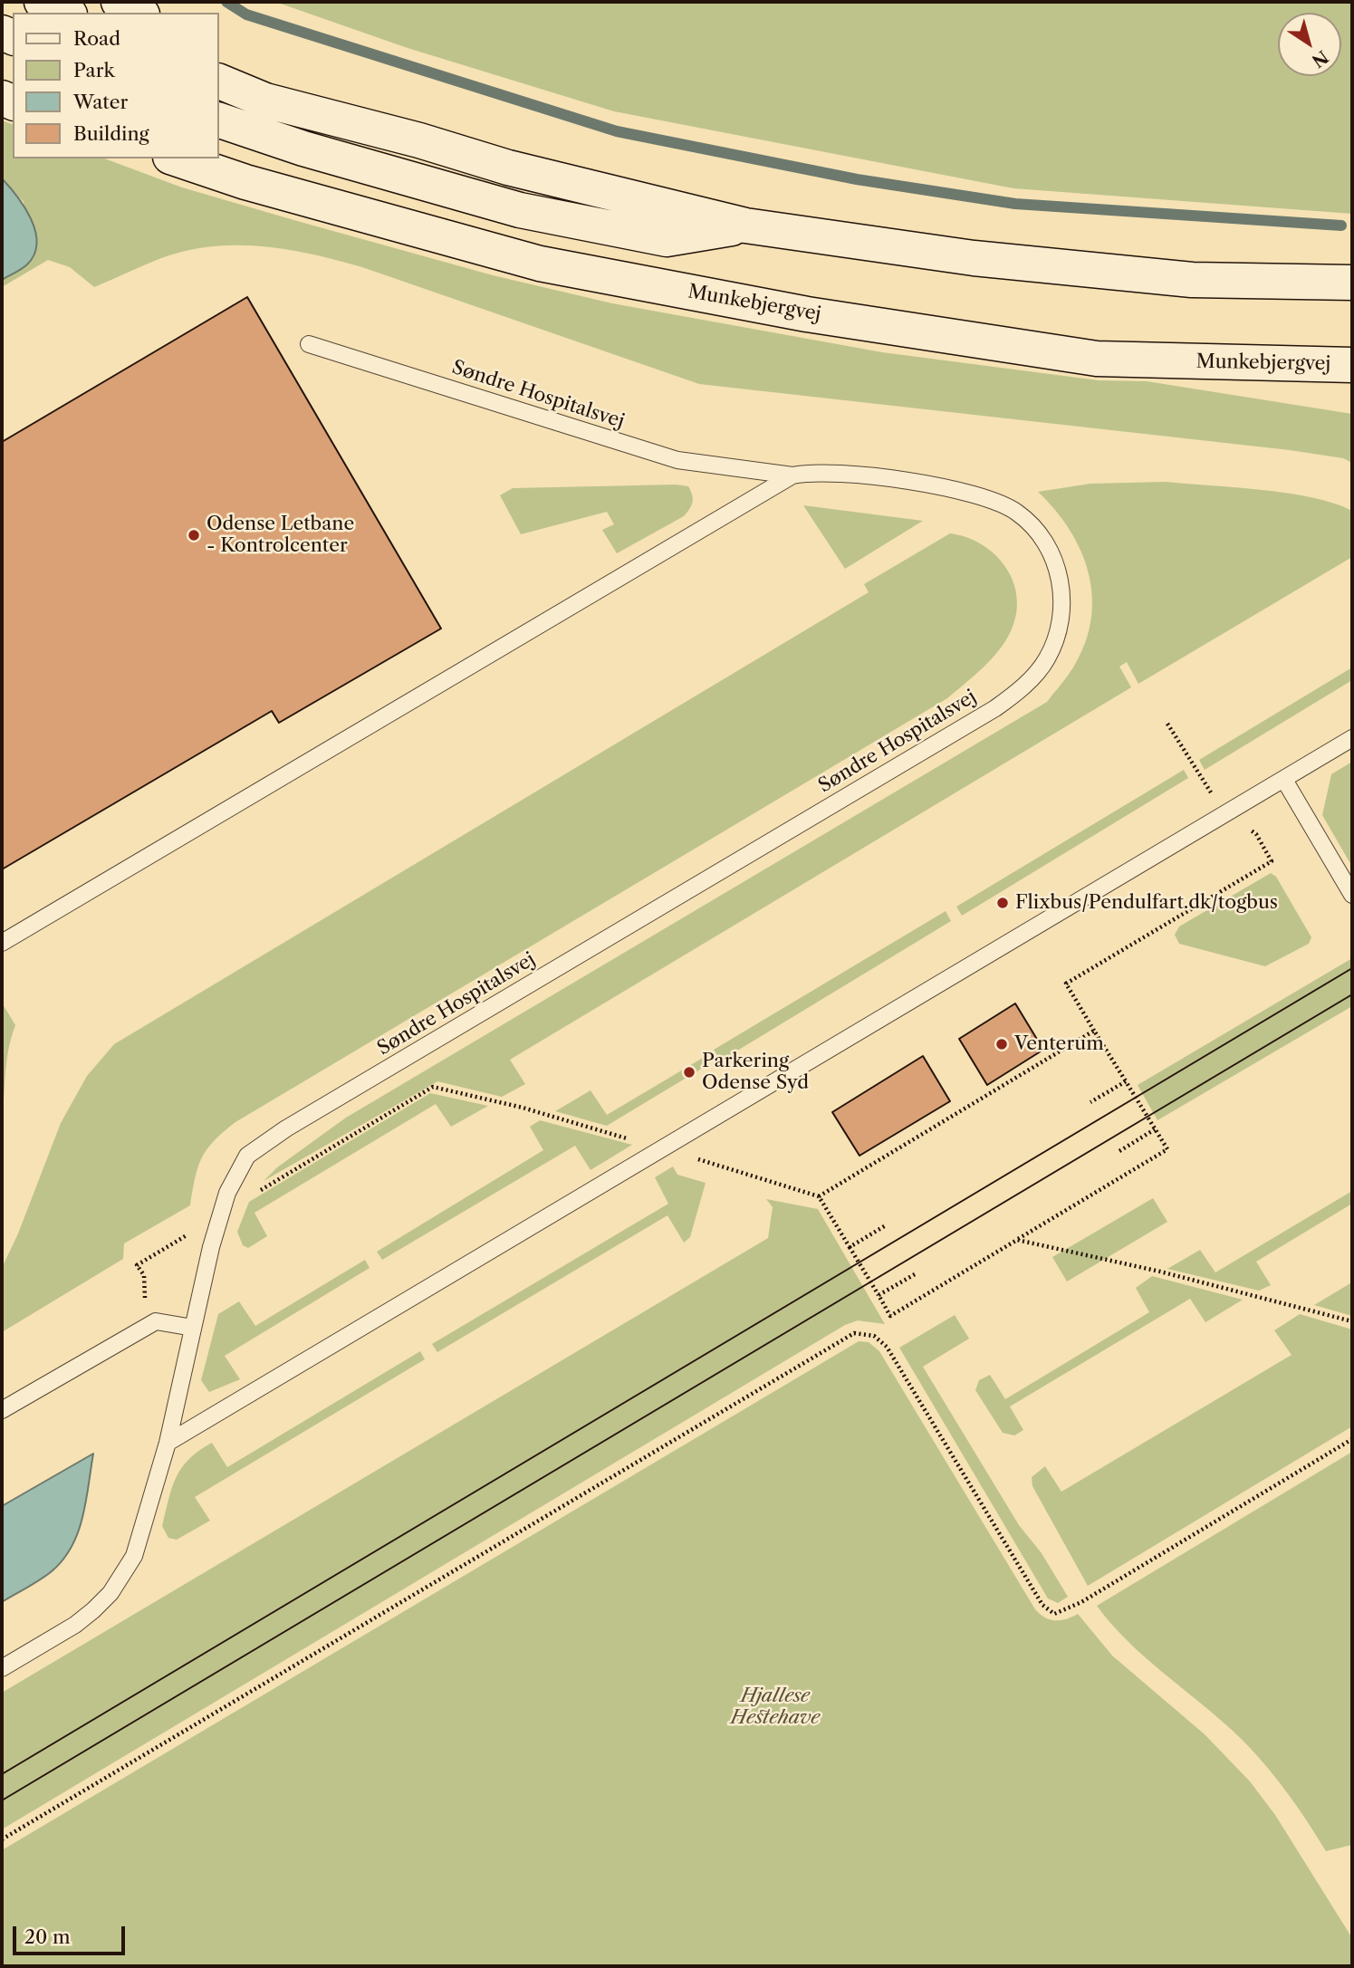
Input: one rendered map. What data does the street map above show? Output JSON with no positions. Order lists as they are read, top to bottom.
{
  "streets": {
    "street": ["Munkebjergvej"],
    "lane": ["Søndre Hospitalsvej"]
  },
  "parks": ["Hjallese Hestehave"],
  "places": [
    "Odense Letbane - Kontrolcenter",
    "Flixbus/Pendulfart.dk/togbus",
    "Venterum",
    "Parkering Odense Syd"
  ],
  "legend": [
    "Road",
    "Park",
    "Water",
    "Building"
  ],
  "scale_bar": "20 m",
  "north": "bottom right"
}
